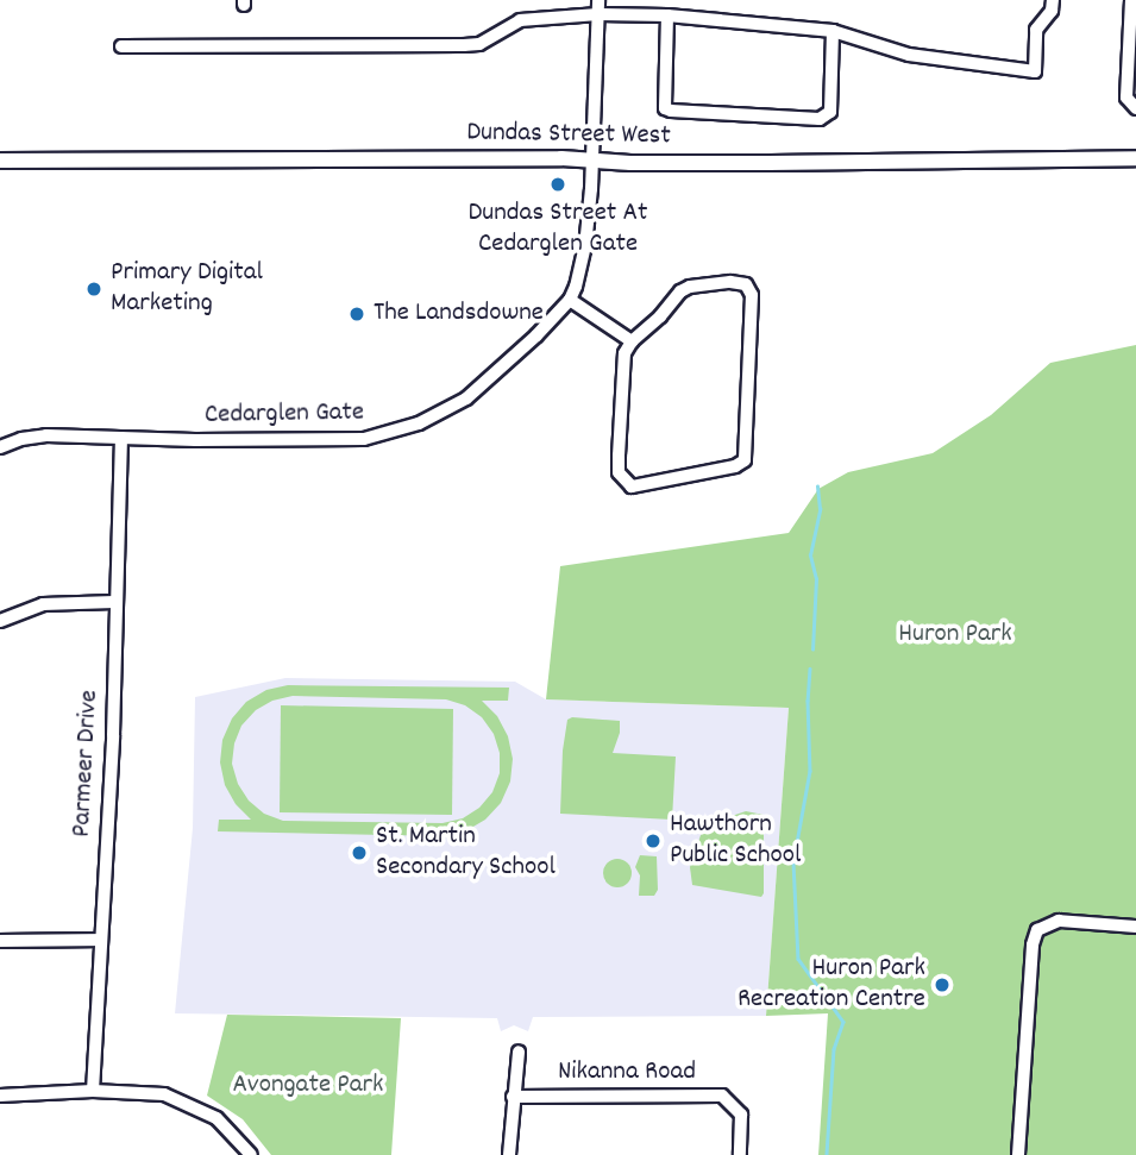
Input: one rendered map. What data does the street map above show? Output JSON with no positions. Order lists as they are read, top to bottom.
{
  "streets": {
    "main road": ["Dundas Street West"],
    "street": ["Cedarglen Gate", "Parmeer Drive", "Nikanna Road"]
  },
  "crossings": [
    ["Cedarglen Gate", "Parmeer Drive"]
  ],
  "parks": ["Huron Park", "Avongate Park"],
  "places": [
    "Dundas Street At Cedarglen Gate",
    "Primary Digital Marketing",
    "The Landsdowne",
    "Hawthorn Public School",
    "St. Martin Secondary School",
    "Huron Park Recreation Centre"
  ]
}
